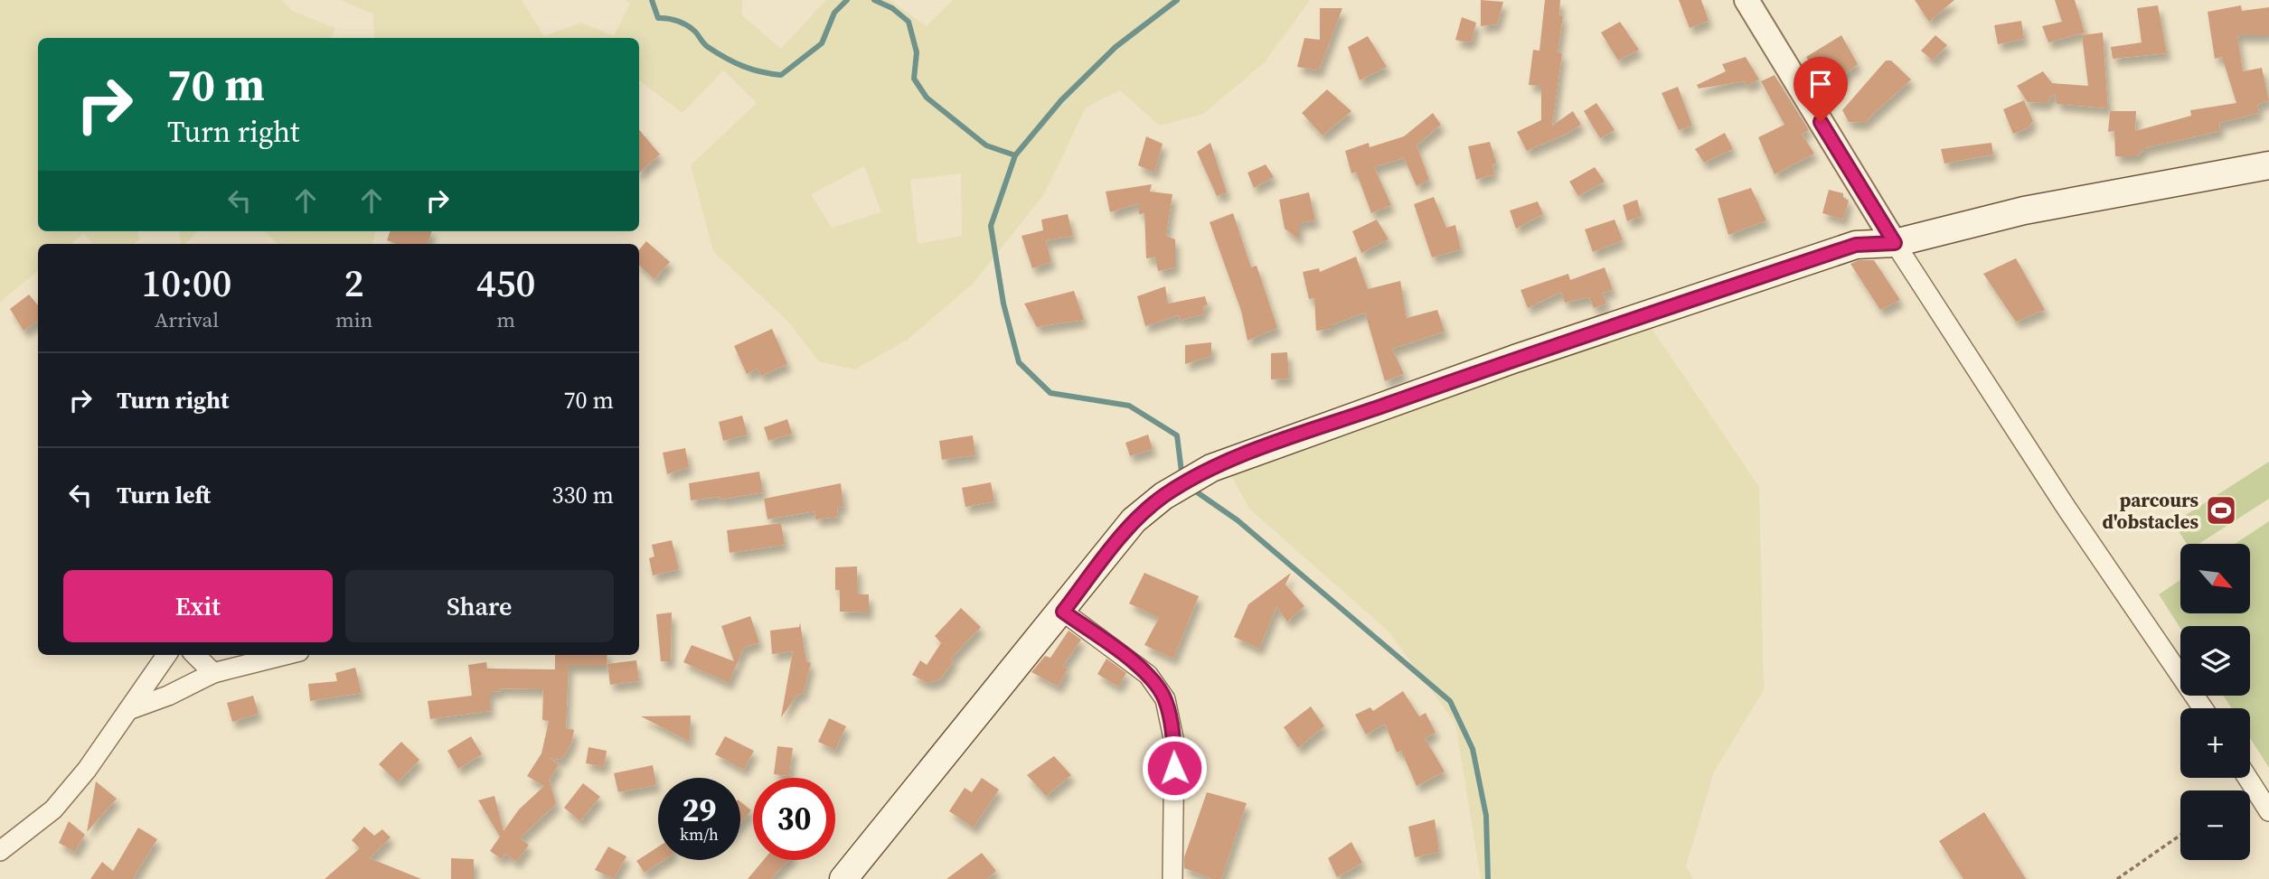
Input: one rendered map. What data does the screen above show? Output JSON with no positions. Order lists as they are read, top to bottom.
{
  "places": {
    "sports": ["parcours d'obstacles"]
  },
  "north": "bottom right",
  "page": {
    "turn": ["70 m", "Turn right"],
    "eta": [
      "10:00",
      "Arrival",
      "2",
      "min",
      "450",
      "m"
    ],
    "list": [
      {
        "name": "Turn right",
        "value": "70 m"
      },
      {
        "name": "Turn left",
        "value": "330 m"
      }
    ],
    "map_buttons": ["+", "−"],
    "buttons": ["Exit", "Share"],
    "speed": "29 km/h",
    "limit": "30"
  }
}
